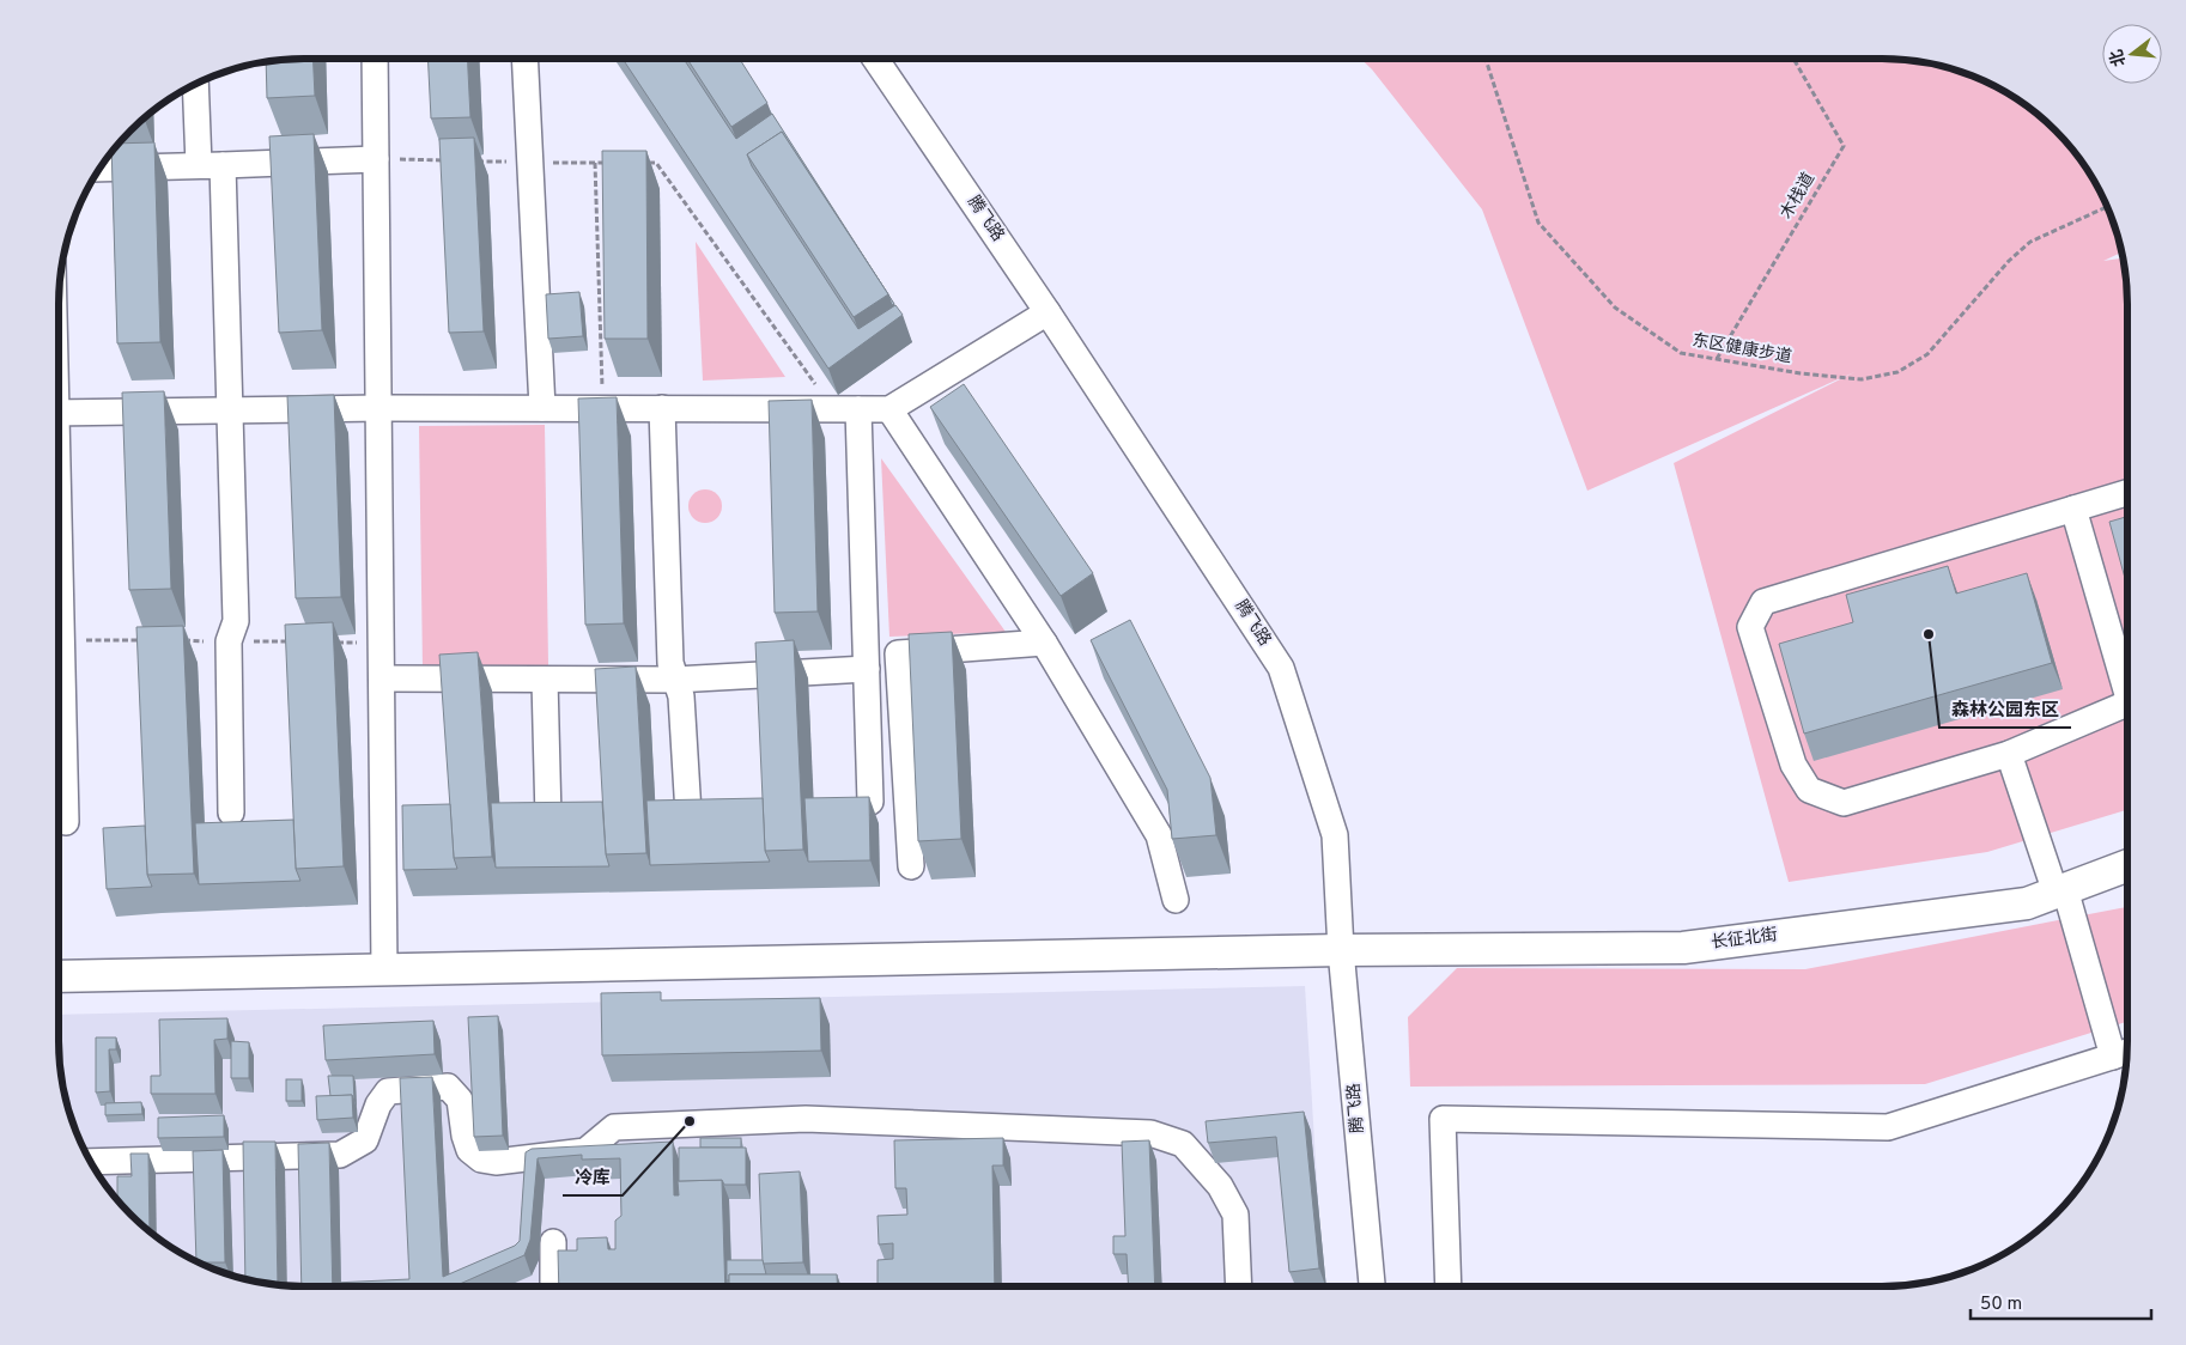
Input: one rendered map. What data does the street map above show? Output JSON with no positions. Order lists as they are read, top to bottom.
{
  "streets": {
    "main road": ["长征北街"],
    "street": ["腾飞路"],
    "path": ["木栈道", "东区健康步道"]
  },
  "crossings": [
    ["木栈道", "东区健康步道"],
    ["腾飞路", "长征北街"]
  ],
  "places": ["森林公园东区", "冷库"],
  "scale_bar": "50 m",
  "north": "left"
}
